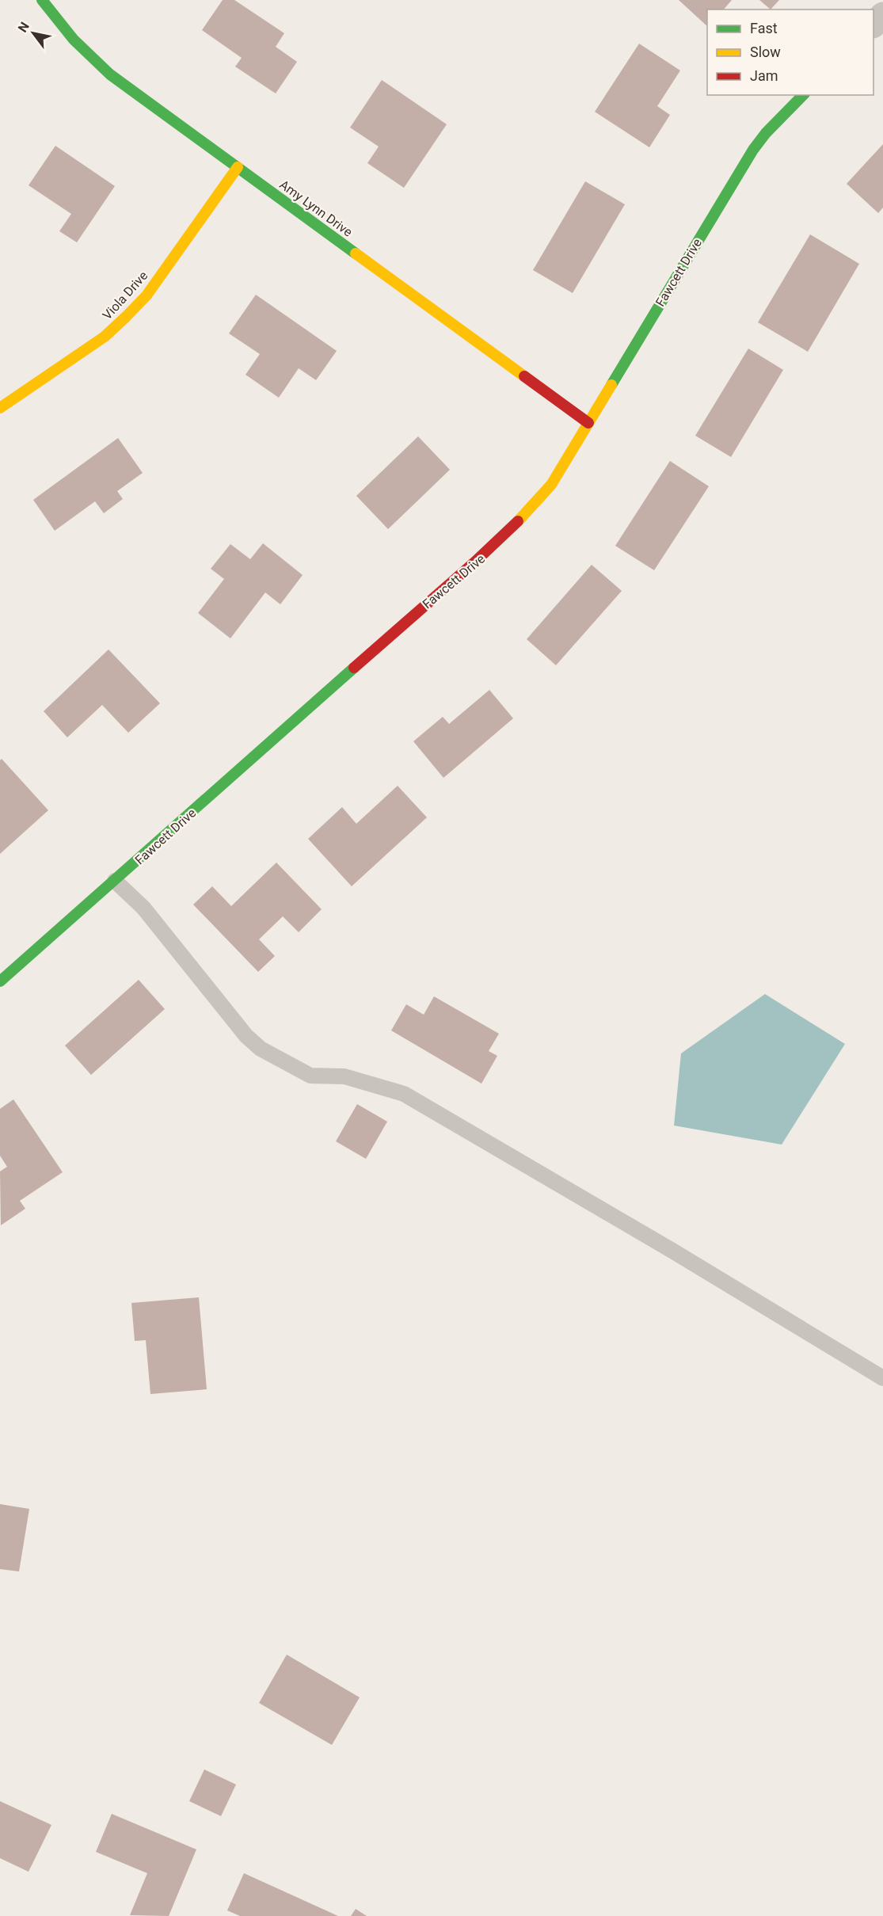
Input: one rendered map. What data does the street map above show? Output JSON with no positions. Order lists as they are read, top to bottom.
{
  "streets": {
    "street": ["Amy Lynn Drive", "Fawcett Drive", "Viola Drive"]
  },
  "crossings": [
    ["Amy Lynn Drive", "Fawcett Drive"],
    ["Amy Lynn Drive", "Viola Drive"]
  ],
  "legend": ["Fast", "Slow", "Jam"],
  "north": "top left"
}
